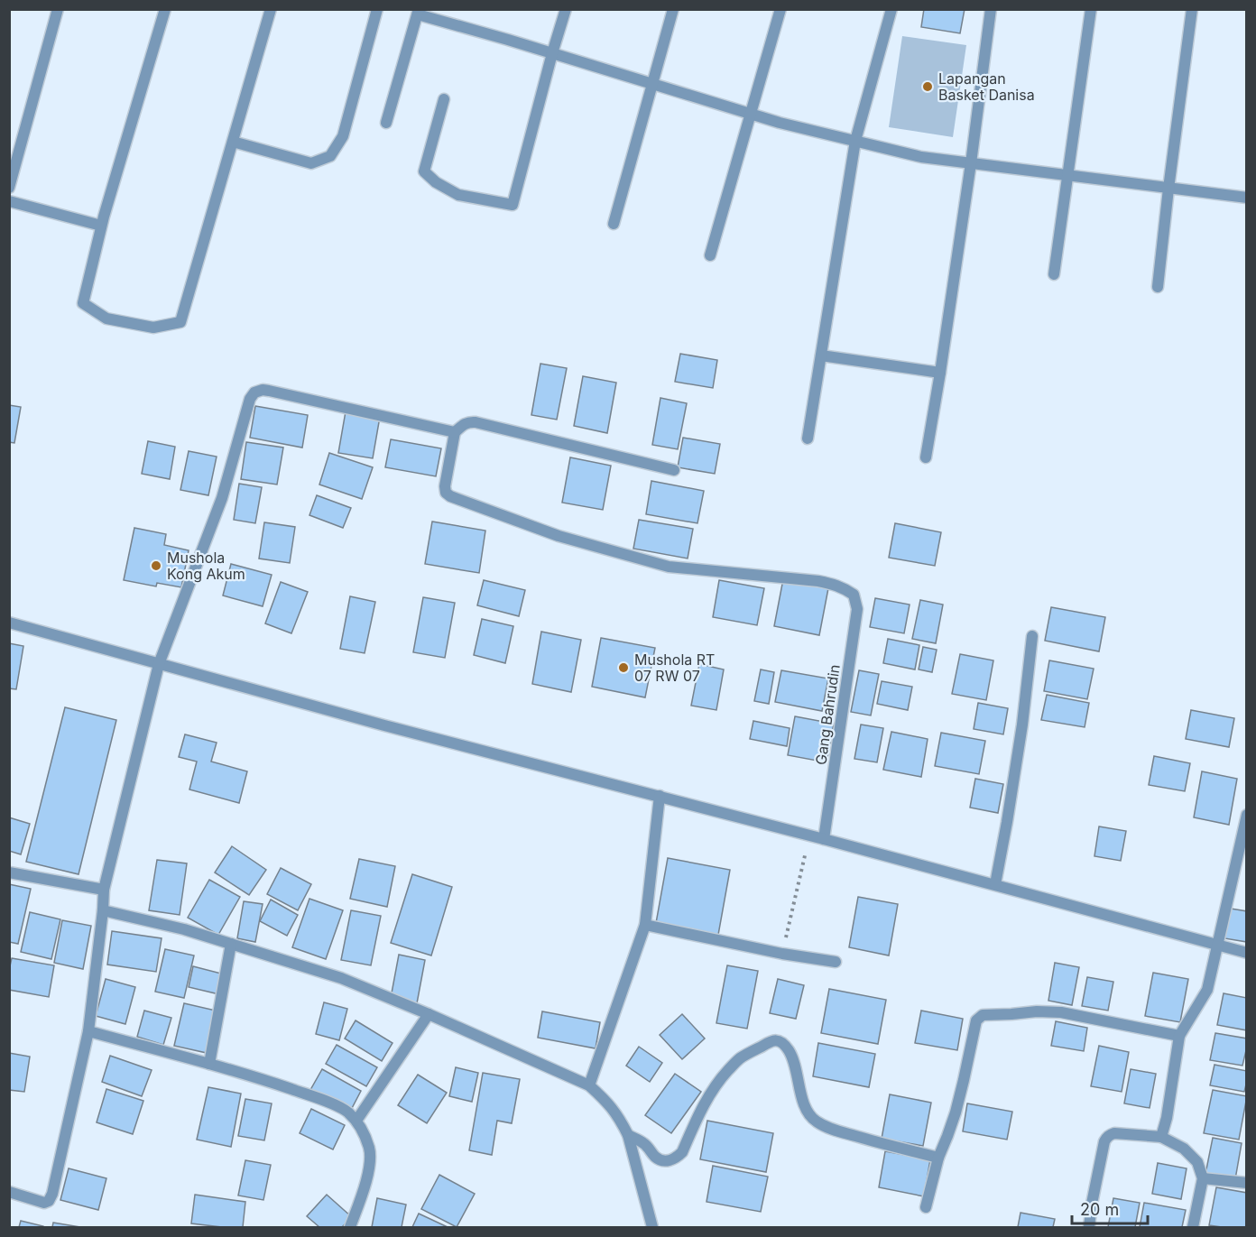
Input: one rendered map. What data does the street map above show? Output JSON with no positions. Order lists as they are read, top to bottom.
{
  "streets": {
    "street": ["Gang Bahrudin"]
  },
  "places": ["Lapangan Basket Danisa", "Mushola Kong Akum", "Mushola RT 07 RW 07"],
  "scale_bar": "20 m"
}
